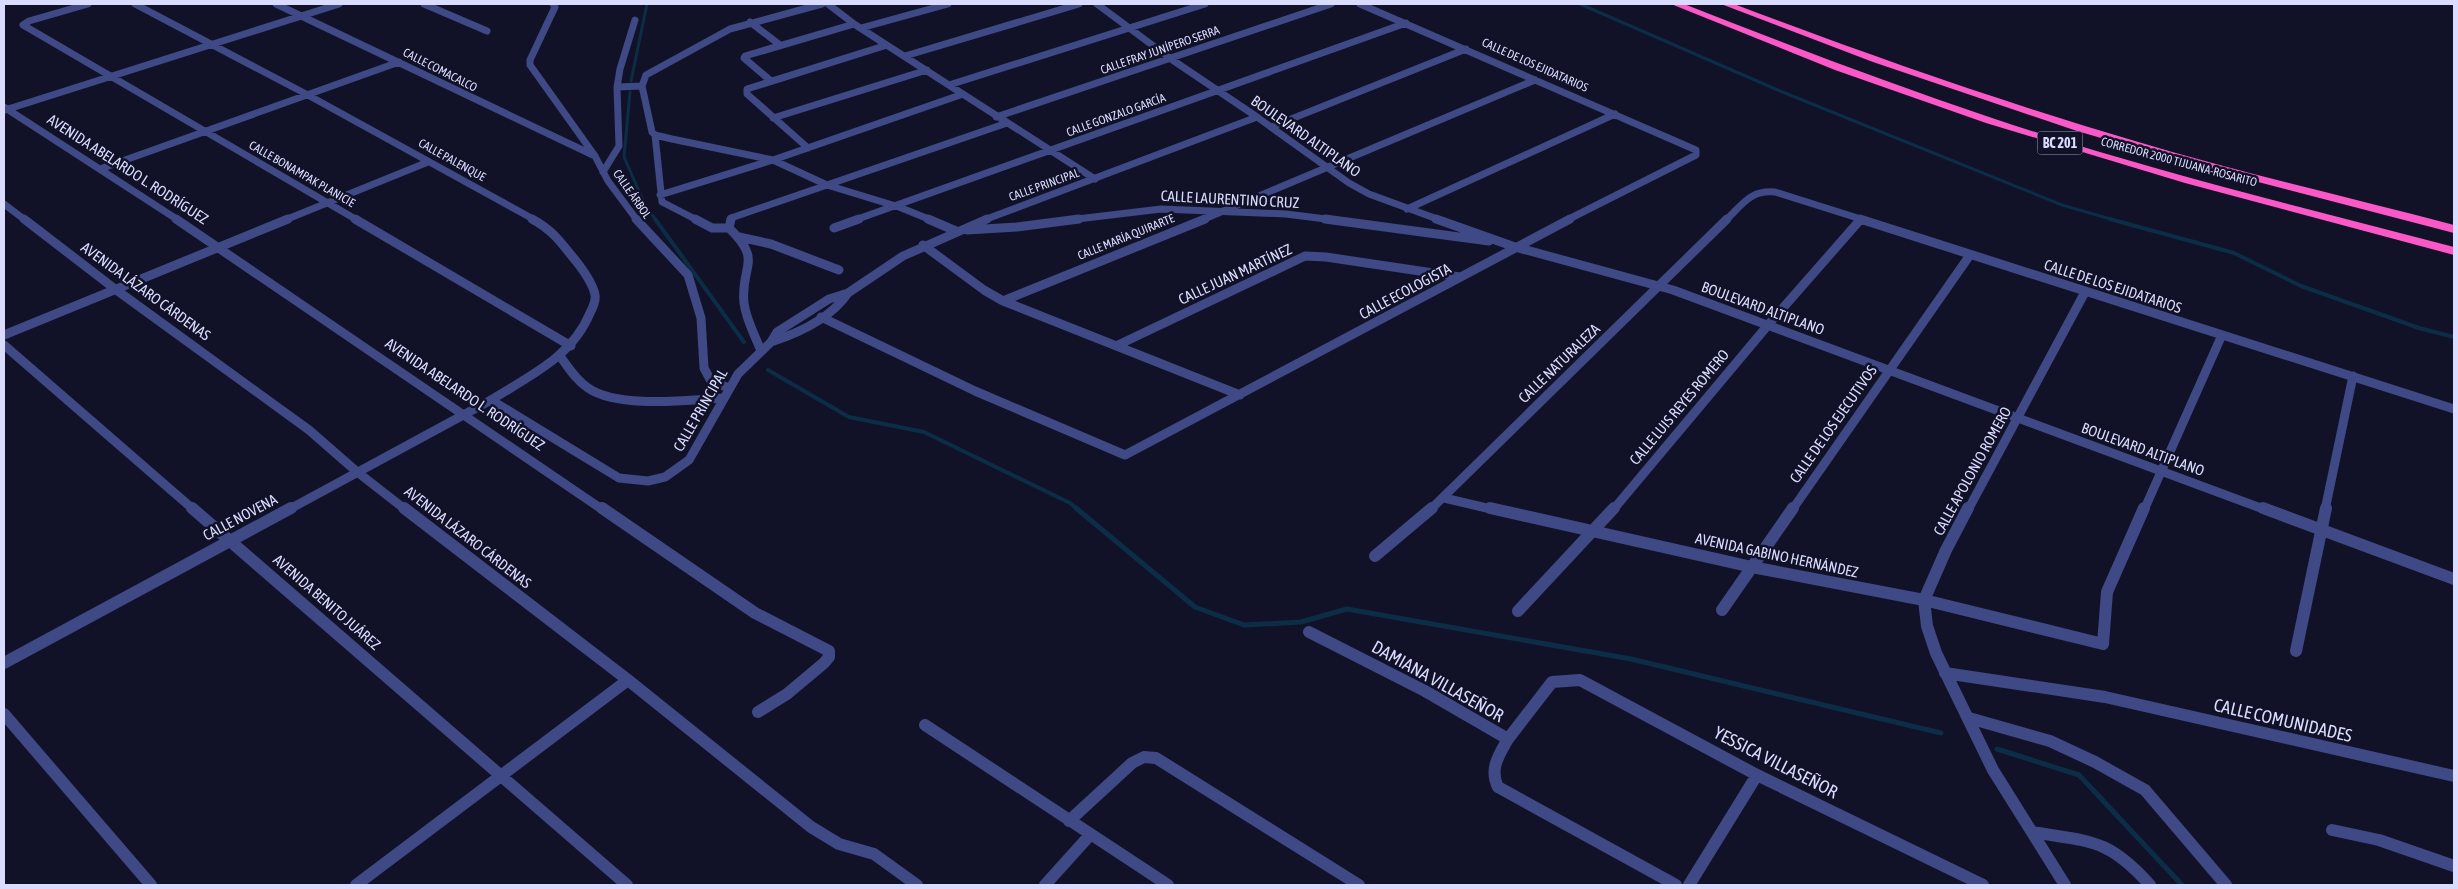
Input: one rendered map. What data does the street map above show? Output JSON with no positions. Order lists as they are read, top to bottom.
{
  "streets": {
    "highway": ["BC 201", "CORREDOR 2000 TIJUANA-ROSARITO"],
    "street": [
      "CALLE FRAY JUNÍPERO SERRA",
      "CALLE DE LOS EJIDATARIOS",
      "CALLE COMACALCO",
      "CALLE GONZALO GARCÍA",
      "BOULEVARD ALTIPLANO",
      "CALLE PALENQUE",
      "AVENIDA ABELARDO L. RODRÍGUEZ",
      "CALLE BONAMPAK PLANICIE",
      "CALLE PRINCIPAL",
      "CALLE ÁRBOL",
      "CALLE LAURENTINO CRUZ",
      "CALLE MARÍA QUIRARTE",
      "CALLE JUAN MARTÍNEZ",
      "AVENIDA LÁZARO CÁRDENAS",
      "CALLE ECOLOGISTA",
      "CALLE NATURALEZA",
      "CALLE LUIS REYES ROMERO",
      "CALLE DE LOS EJECUTIVOS",
      "CALLE APOLONIO ROMERO",
      "CALLE NOVENA",
      "AVENIDA GABINO HERNÁNDEZ",
      "AVENIDA BENITO JUÁREZ",
      "DAMIANA VILLASEÑOR",
      "CALLE COMUNIDADES",
      "YESSICA VILLASEÑOR"
    ]
  },
  "crossings": [
    ["CALLE FRAY JUNÍPERO SERRA", "BOULEVARD ALTIPLANO"],
    ["CALLE DE LOS EJIDATARIOS", "CALLE GONZALO GARCÍA"],
    ["CALLE DE LOS EJIDATARIOS", "CALLE MARÍA QUIRARTE"],
    ["CALLE DE LOS EJIDATARIOS", "CALLE ECOLOGISTA"],
    ["CALLE DE LOS EJIDATARIOS", "CALLE NATURALEZA"],
    ["CALLE DE LOS EJIDATARIOS", "CALLE LUIS REYES ROMERO"],
    ["CALLE DE LOS EJIDATARIOS", "CALLE DE LOS EJECUTIVOS"],
    ["CALLE DE LOS EJIDATARIOS", "CALLE APOLONIO ROMERO"],
    ["CALLE COMACALCO", "CALLE ÁRBOL"],
    ["CALLE GONZALO GARCÍA", "BOULEVARD ALTIPLANO"],
    ["BOULEVARD ALTIPLANO", "CALLE PRINCIPAL"],
    ["BOULEVARD ALTIPLANO", "CALLE LAURENTINO CRUZ"],
    ["BOULEVARD ALTIPLANO", "CALLE MARÍA QUIRARTE"],
    ["BOULEVARD ALTIPLANO", "CALLE ECOLOGISTA"],
    ["BOULEVARD ALTIPLANO", "CALLE NATURALEZA"],
    ["BOULEVARD ALTIPLANO", "CALLE LUIS REYES ROMERO"],
    ["BOULEVARD ALTIPLANO", "CALLE DE LOS EJECUTIVOS"],
    ["BOULEVARD ALTIPLANO", "CALLE APOLONIO ROMERO"],
    ["BOULEVARD ALTIPLANO", "AVENIDA GABINO HERNÁNDEZ"],
    ["CALLE PALENQUE", "CALLE BONAMPAK PLANICIE"],
    ["CALLE PALENQUE", "CALLE PRINCIPAL"],
    ["CALLE PALENQUE", "CALLE NOVENA"],
    ["AVENIDA ABELARDO L. RODRÍGUEZ", "CALLE NOVENA"],
    ["CALLE PRINCIPAL", "CALLE ÁRBOL"],
    ["CALLE PRINCIPAL", "CALLE LAURENTINO CRUZ"],
    ["CALLE PRINCIPAL", "CALLE ECOLOGISTA"],
    ["CALLE PRINCIPAL", "CALLE NOVENA"],
    ["CALLE LAURENTINO CRUZ", "CALLE MARÍA QUIRARTE"],
    ["CALLE JUAN MARTÍNEZ", "CALLE ECOLOGISTA"],
    ["AVENIDA LÁZARO CÁRDENAS", "CALLE NOVENA"],
    ["CALLE NATURALEZA", "AVENIDA GABINO HERNÁNDEZ"],
    ["CALLE LUIS REYES ROMERO", "AVENIDA GABINO HERNÁNDEZ"],
    ["CALLE DE LOS EJECUTIVOS", "AVENIDA GABINO HERNÁNDEZ"],
    ["CALLE APOLONIO ROMERO", "AVENIDA GABINO HERNÁNDEZ"],
    ["CALLE NOVENA", "AVENIDA BENITO JUÁREZ"],
    ["DAMIANA VILLASEÑOR", "YESSICA VILLASEÑOR"]
  ]
}
